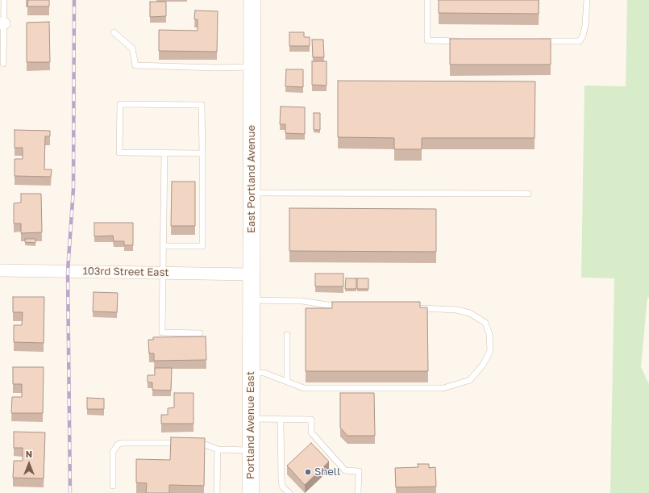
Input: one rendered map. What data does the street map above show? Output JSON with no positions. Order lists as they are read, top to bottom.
{
  "streets": {
    "main road": ["East Portland Avenue", "Portland Avenue East"],
    "street": ["103rd Street East"]
  },
  "crossings": [
    ["East Portland Avenue", "103rd Street East"],
    ["East Portland Avenue", "Portland Avenue East"]
  ],
  "places": ["Shell"],
  "north": "top"
}
